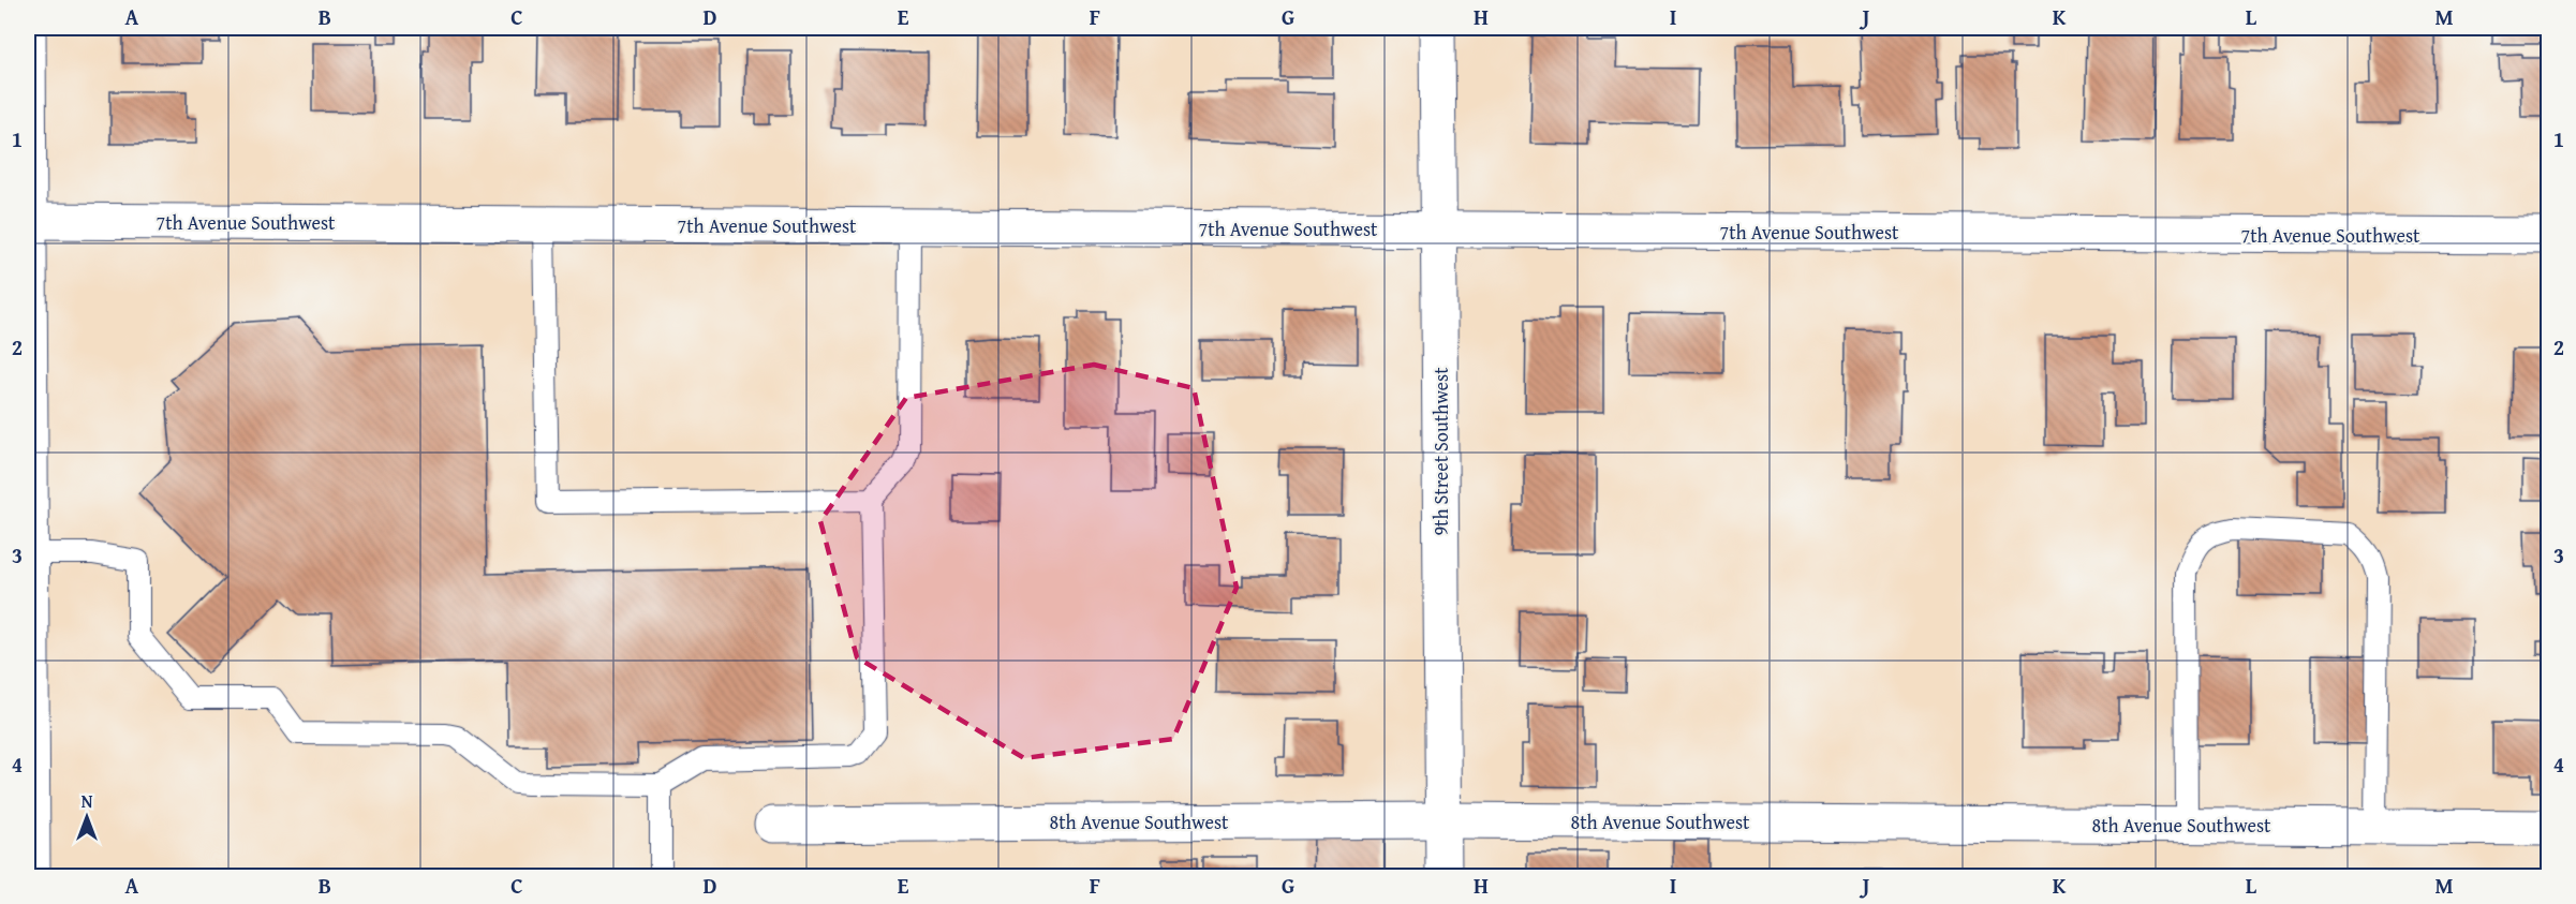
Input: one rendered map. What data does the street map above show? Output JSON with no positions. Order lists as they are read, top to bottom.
{
  "streets": {
    "street": ["7th Avenue Southwest", "9th Street Southwest", "8th Avenue Southwest"]
  },
  "crossings": [
    ["7th Avenue Southwest", "9th Street Southwest"],
    ["9th Street Southwest", "8th Avenue Southwest"]
  ],
  "north": "top",
  "grid": {
    "columns": [
      "A",
      "B",
      "C",
      "D",
      "E",
      "F",
      "G",
      "H",
      "I",
      "J",
      "K",
      "L",
      "M"
    ],
    "rows": [
      "1",
      "2",
      "3",
      "4"
    ]
  }
}
